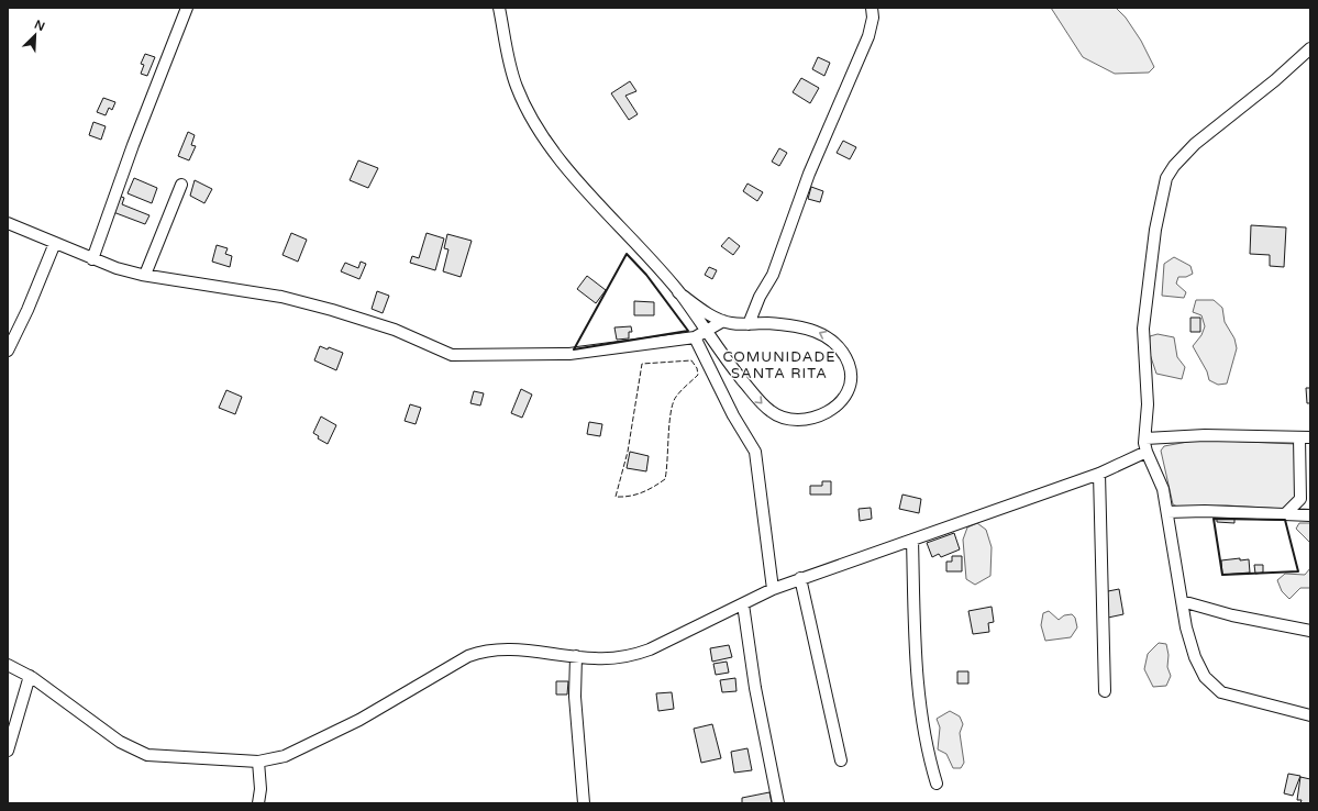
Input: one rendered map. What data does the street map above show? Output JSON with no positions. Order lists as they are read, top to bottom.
{
  "districts": ["COMUNIDADE SANTA RITA"],
  "north": "top right"
}
